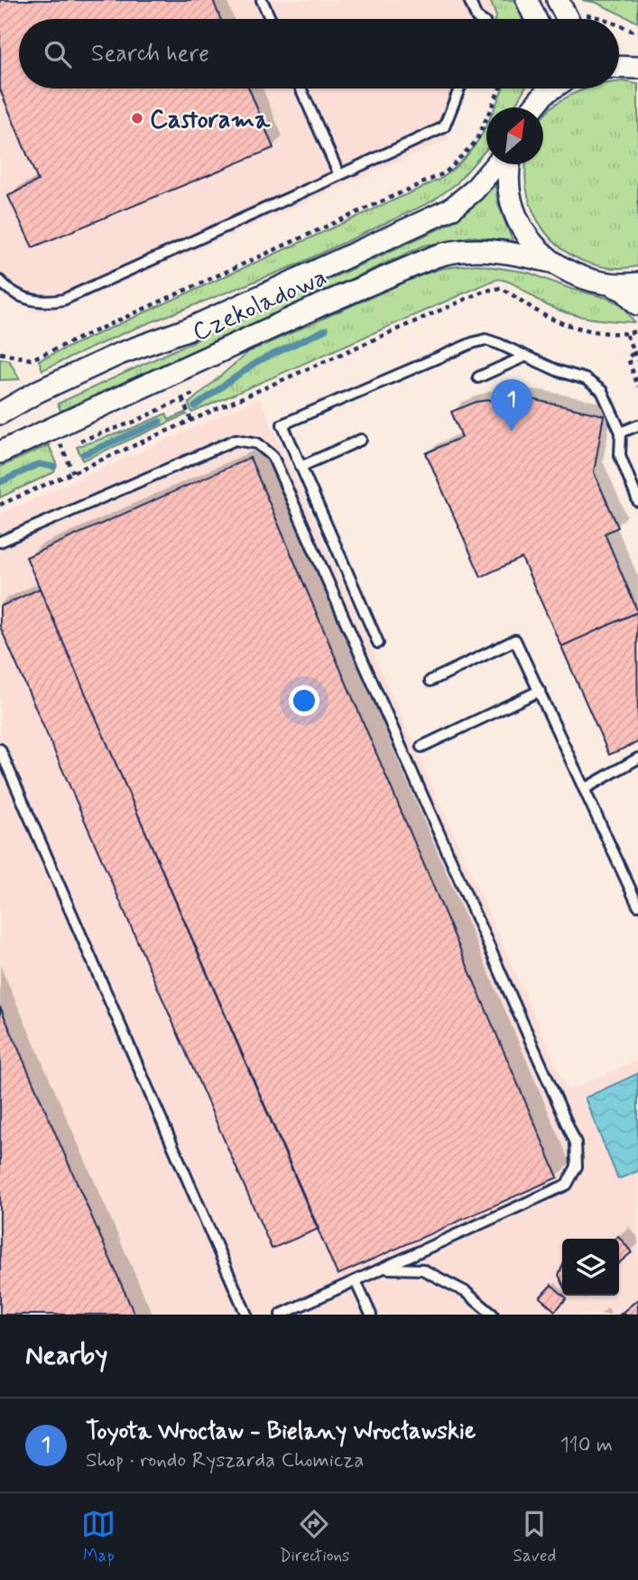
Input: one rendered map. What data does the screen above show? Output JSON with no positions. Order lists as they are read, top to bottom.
{
  "streets": {
    "street": ["Czekoladowa"]
  },
  "places": ["Castorama"],
  "north": "top right",
  "page": {
    "search": "Search here",
    "pins": "1",
    "heading": "Nearby",
    "list": [
      {
        "mark": "1",
        "name": "Toyota Wrocław - Bielany Wrocławskie",
        "note": "Shop · rondo Ryszarda Chomicza",
        "value": "110 m"
      }
    ],
    "nav": ["Map", "Directions", "Saved"]
  }
}
